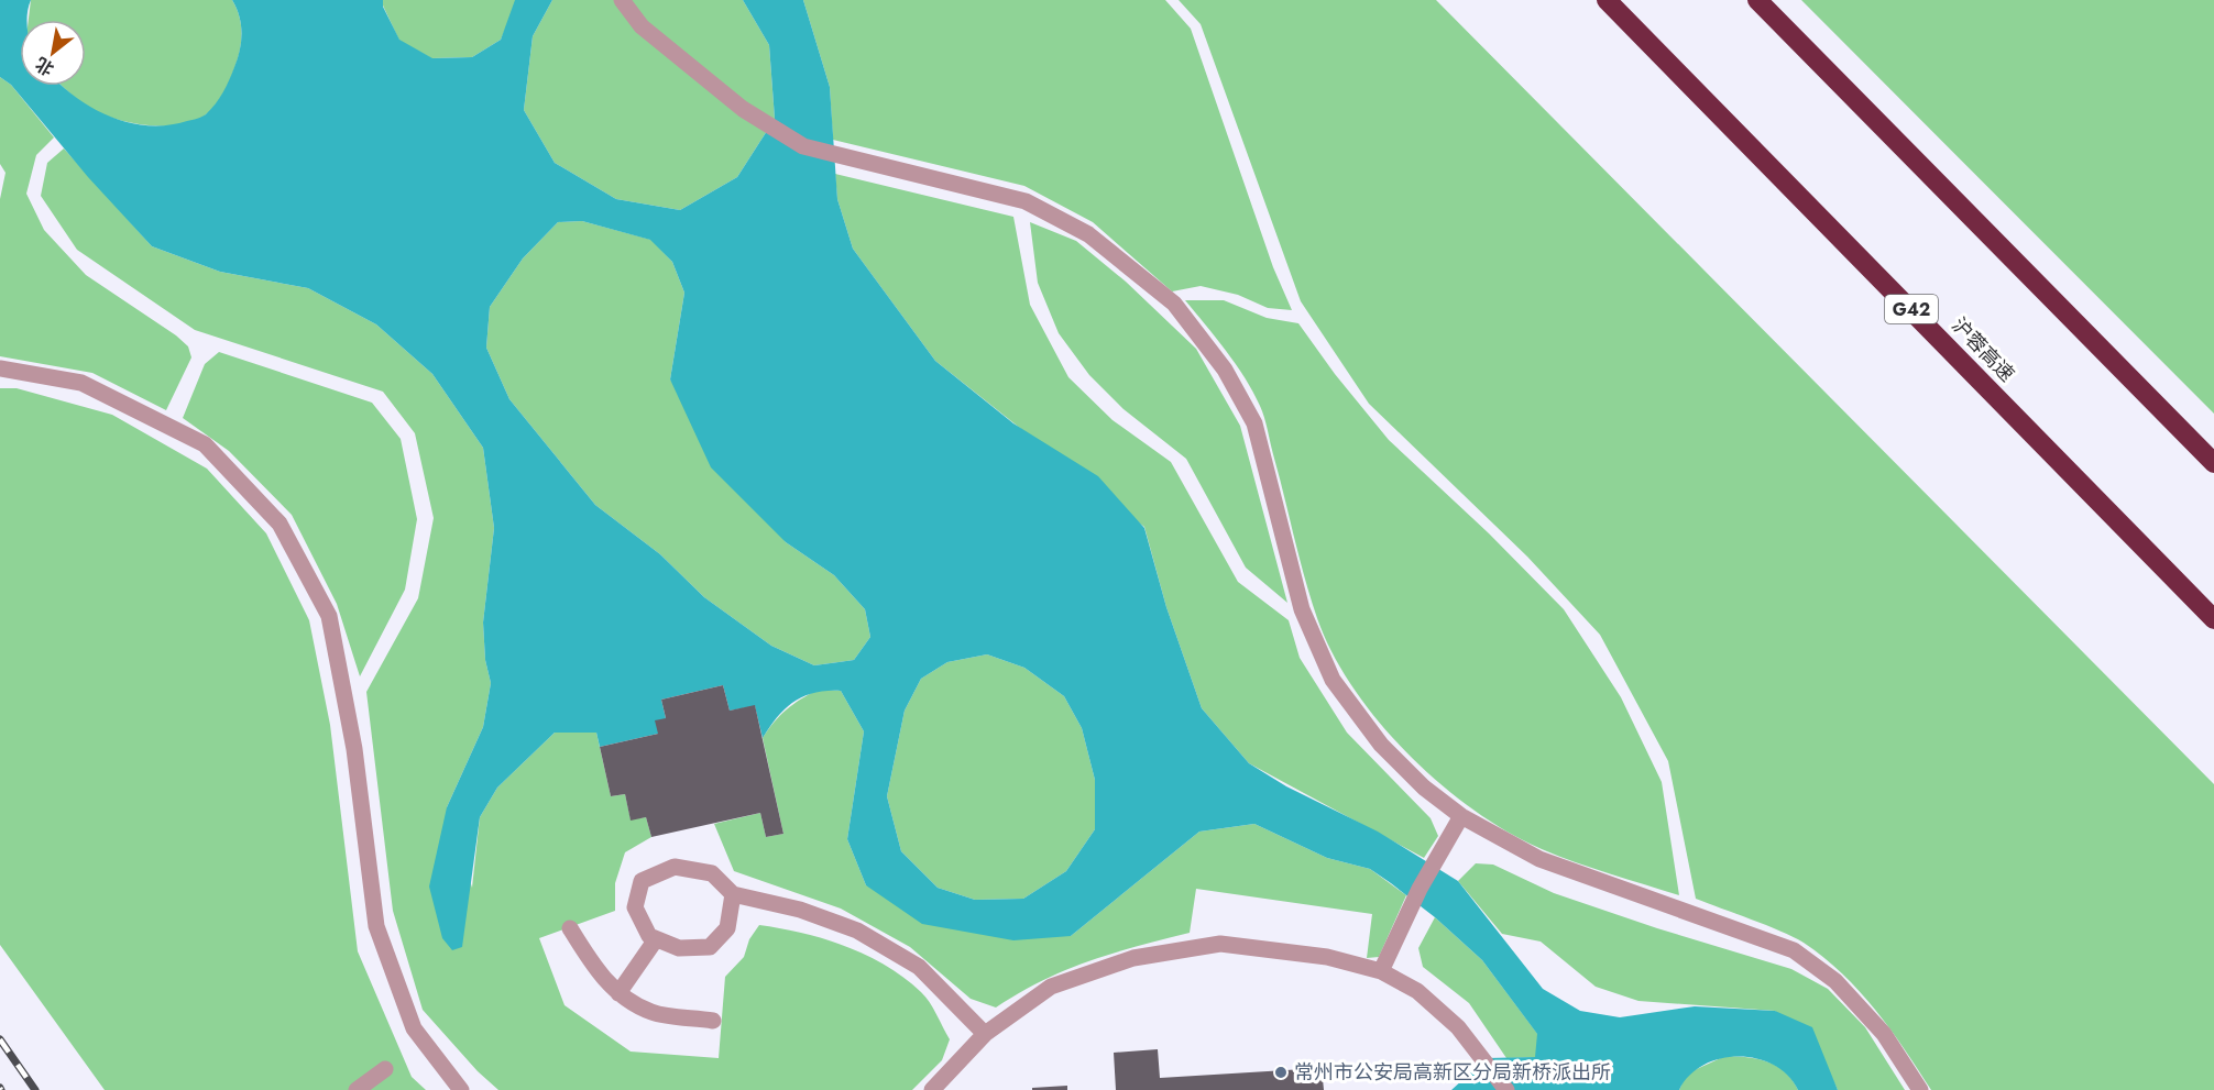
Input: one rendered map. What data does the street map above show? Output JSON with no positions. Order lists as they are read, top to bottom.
{
  "streets": {
    "highway": ["G42", "沪蓉高速"]
  },
  "places": ["常州市公安局高新区分局新桥派出所"],
  "north": "bottom left"
}
